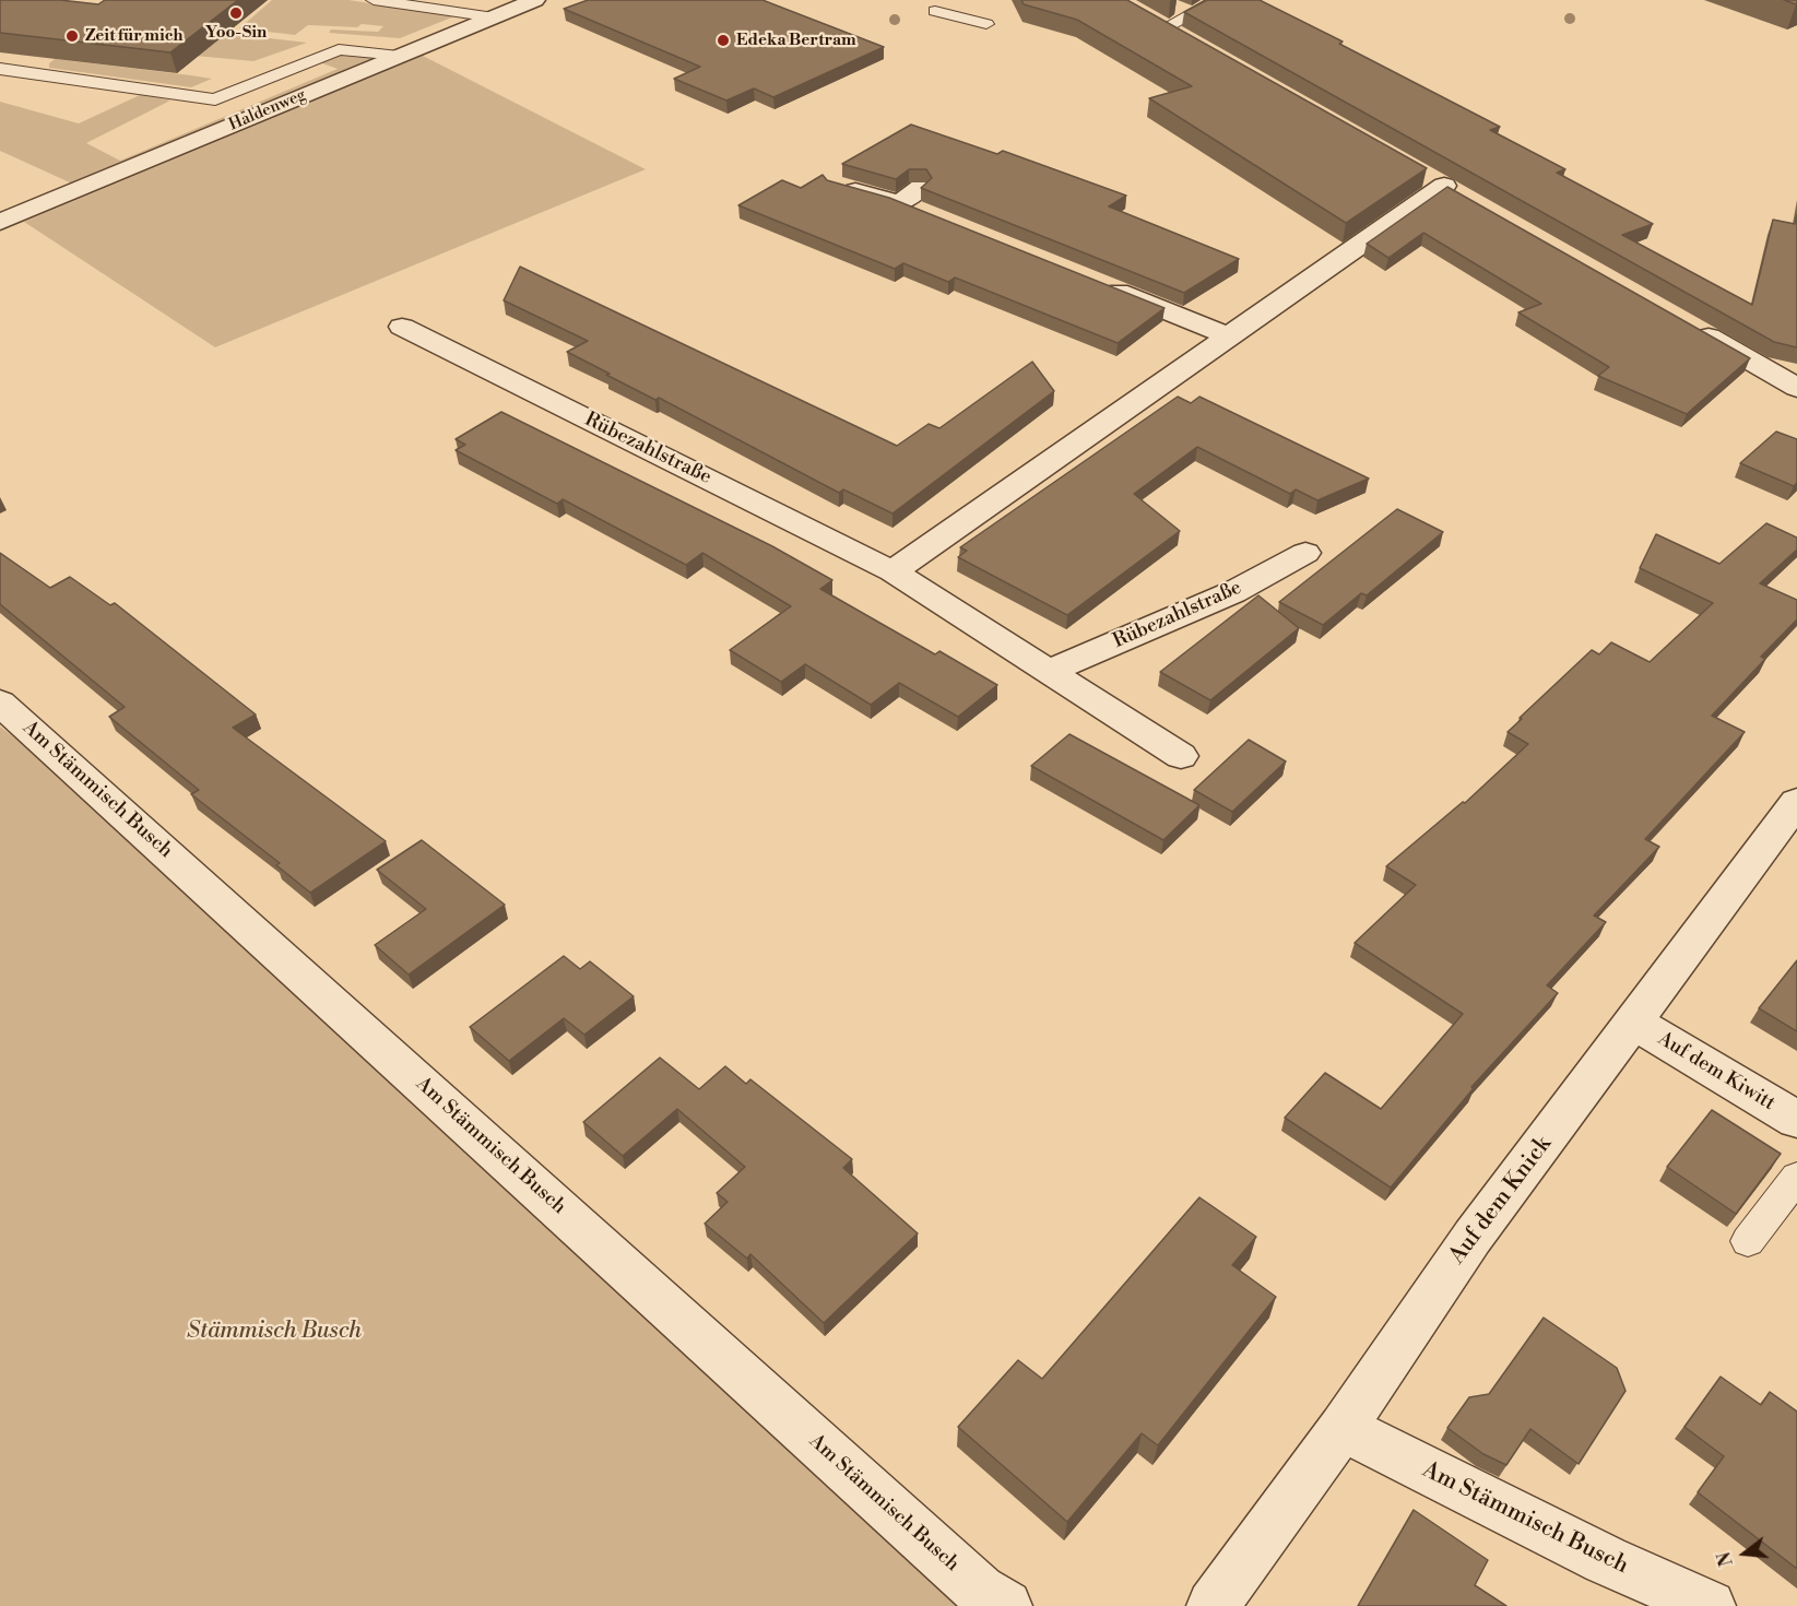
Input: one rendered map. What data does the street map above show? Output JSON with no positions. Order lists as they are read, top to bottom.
{
  "streets": {
    "street": [
      "Haldenweg",
      "Rübezahlstraße",
      "Am Stämmisch Busch",
      "Auf dem Kiwitt",
      "Auf dem Knick"
    ]
  },
  "crossings": [
    ["Am Stämmisch Busch", "Auf dem Knick"],
    ["Auf dem Kiwitt", "Auf dem Knick"]
  ],
  "parks": ["Stämmisch Busch"],
  "places": ["Yoo-Sin", "Zeit für mich", "Edeka Bertram"],
  "north": "left"
}
